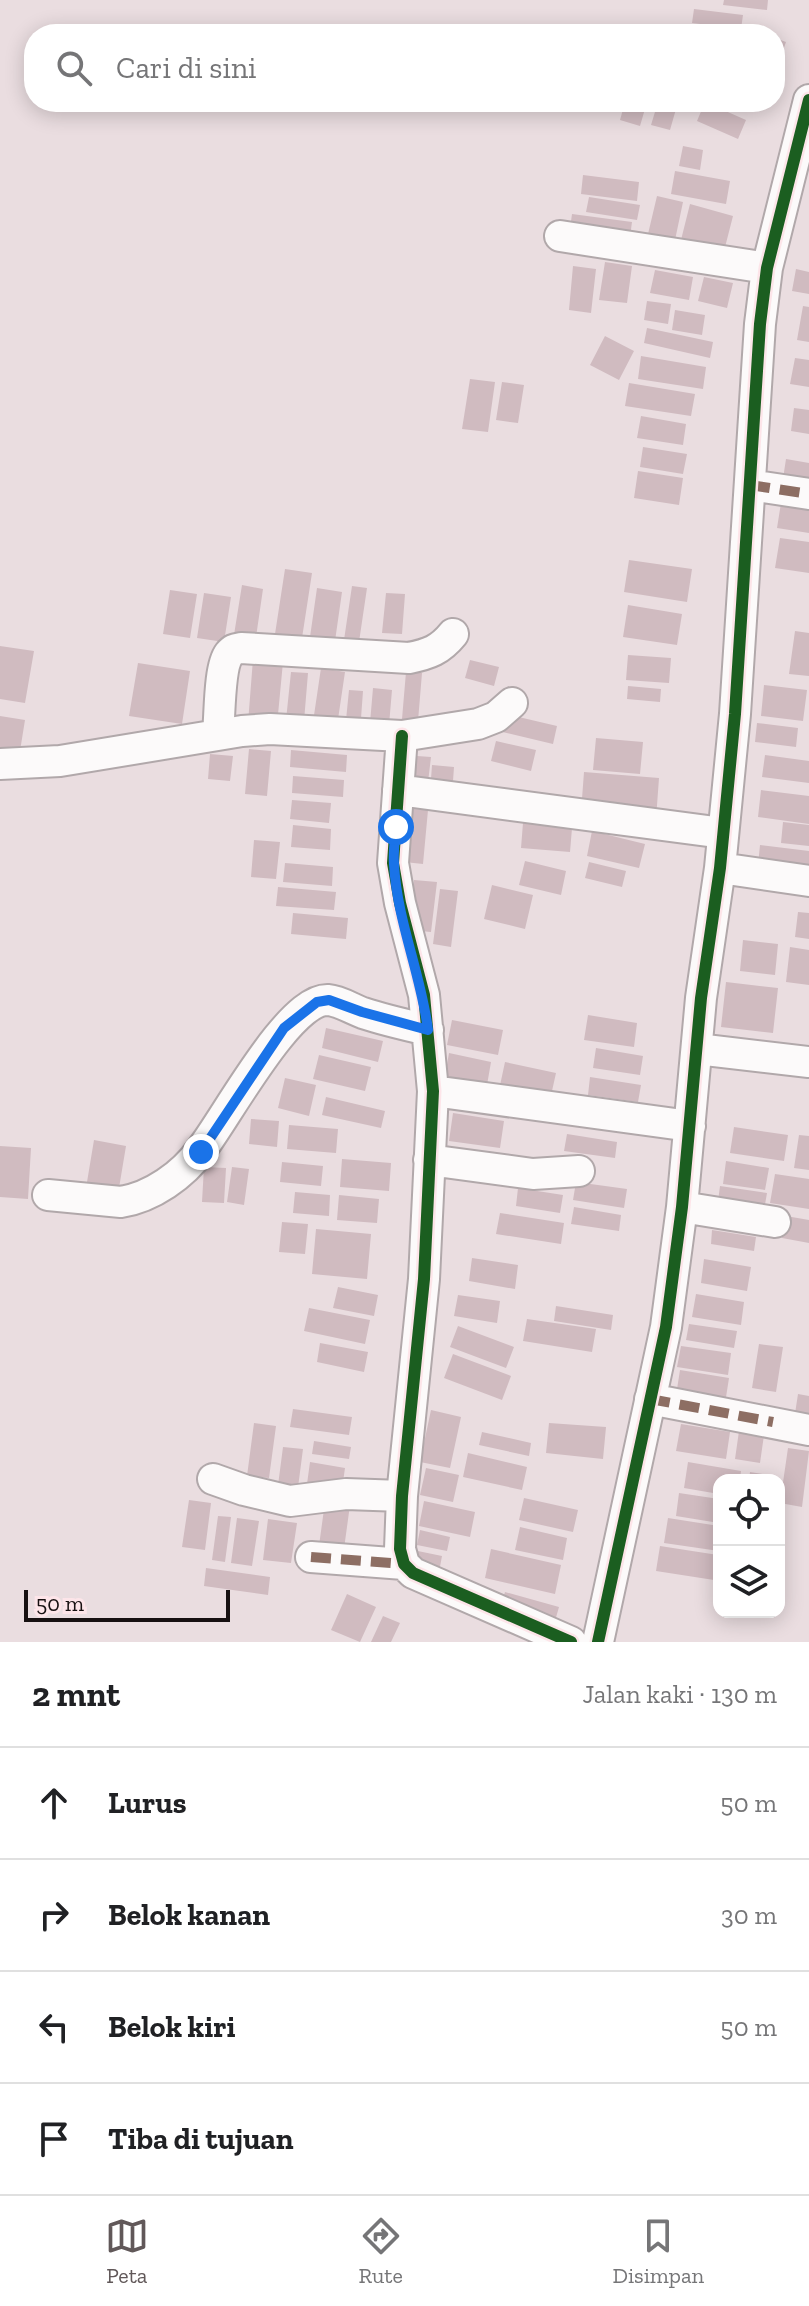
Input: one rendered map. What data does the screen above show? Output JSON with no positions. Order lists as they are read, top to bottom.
{
  "scale_bar": "50 m",
  "page": {
    "search": "Cari di sini",
    "scale": "50 m",
    "heading": ["2 mnt", "Jalan kaki · 130 m"],
    "list": [
      ["Lurus", "50 m"],
      ["Belok kanan", "30 m"],
      ["Belok kiri", "50 m"],
      "Tiba di tujuan"
    ],
    "nav": ["Peta", "Rute", "Disimpan"]
  }
}
